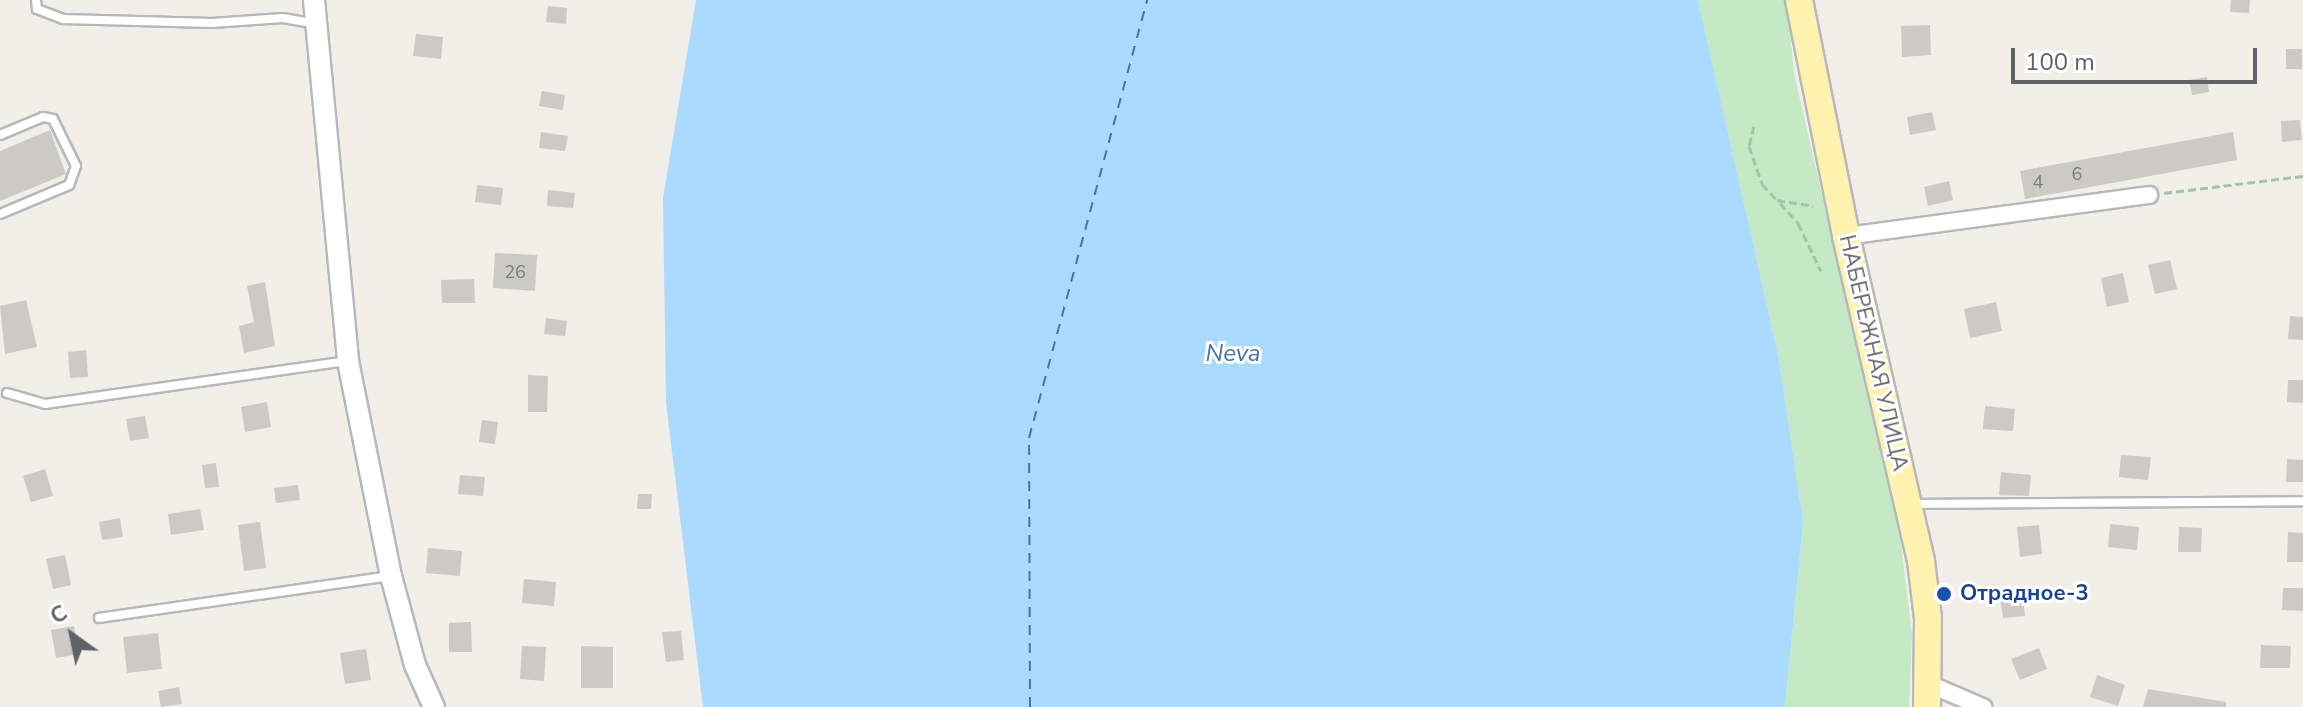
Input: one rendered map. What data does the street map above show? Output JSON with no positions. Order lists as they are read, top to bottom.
{
  "streets": {
    "main road": ["НАБЕРЕЖНАЯ УЛИЦА"]
  },
  "water": ["Neva"],
  "places": ["Отрадное-3"],
  "house_numbers": ["6", "4", "26"],
  "scale_bar": "100 m",
  "north": "top left"
}
